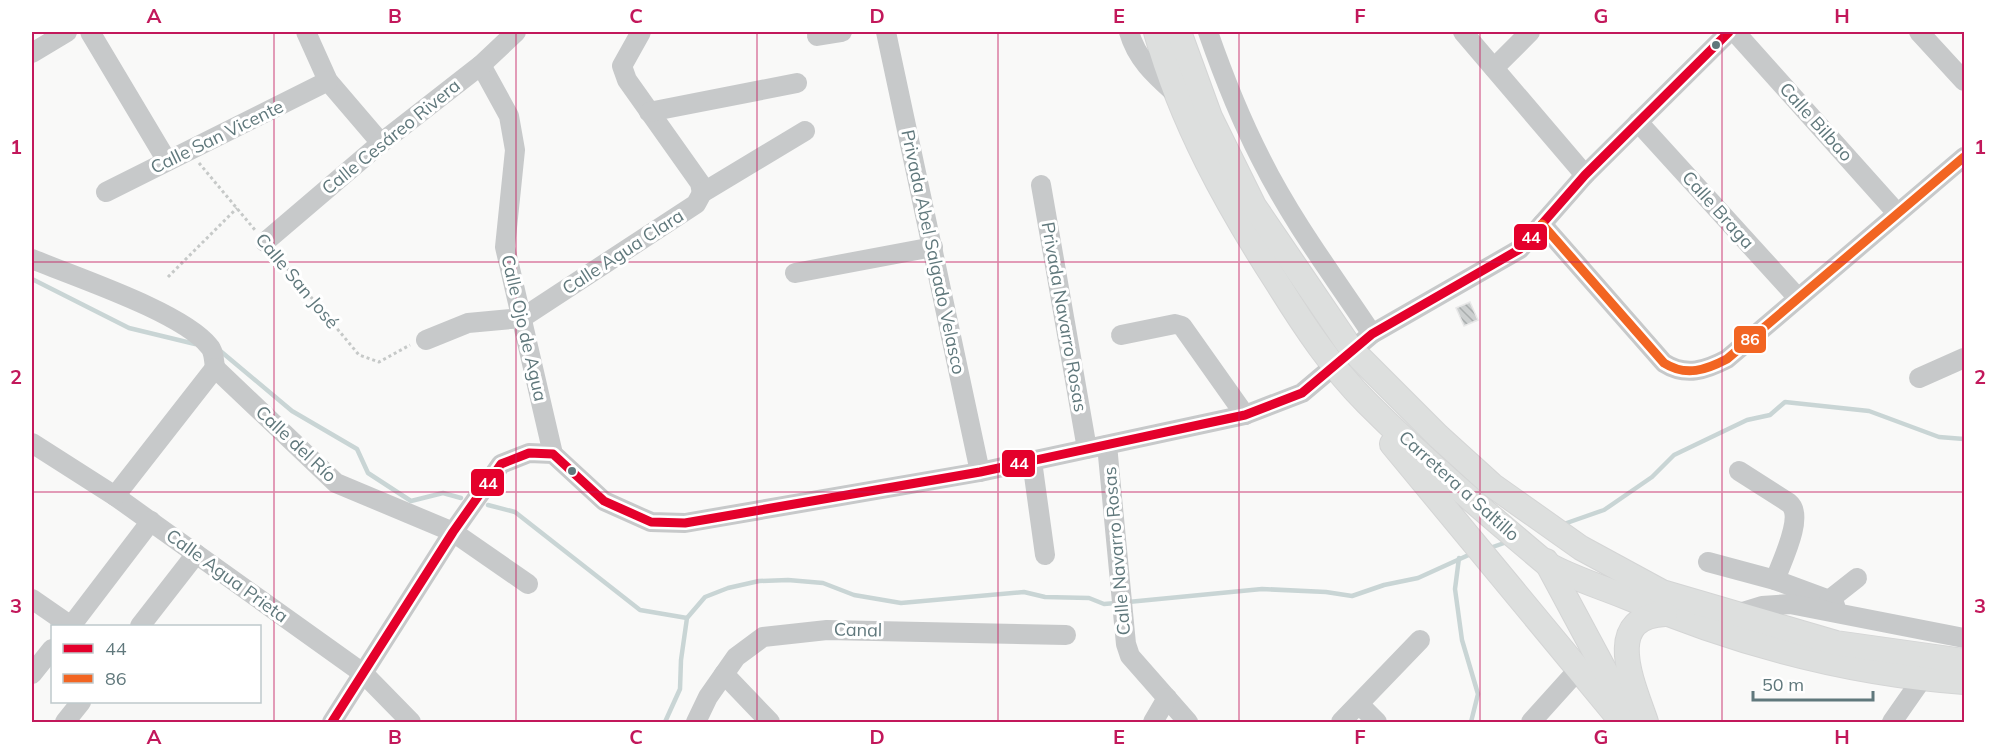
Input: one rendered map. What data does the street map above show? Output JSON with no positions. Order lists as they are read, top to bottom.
{
  "streets": {
    "main road": ["Carretera a Saltillo"],
    "street": [
      "Calle Bilbao",
      "Calle San Vicente",
      "Calle Cesáreo Rivera",
      "Calle Braga",
      "Calle Agua Clara",
      "Privada Abel Salgado Velasco",
      "Privada Navarro Rosas",
      "Calle Ojo de Agua",
      "Calle del Río",
      "Calle Navarro Rosas",
      "Calle Agua Prieta",
      "Canal"
    ],
    "path": ["Calle San José"]
  },
  "crossings": [
    ["Calle San Vicente", "Calle San José"],
    ["Calle Cesáreo Rivera", "Calle San José"],
    ["Calle Cesáreo Rivera", "Calle Ojo de Agua"],
    ["Calle Agua Clara", "Calle San José"],
    ["Calle Agua Clara", "Calle Ojo de Agua"]
  ],
  "lines": ["transit line 44", "transit line 86"],
  "legend": ["44", "86"],
  "scale_bar": "50 m",
  "grid": {
    "columns": [
      "A",
      "B",
      "C",
      "D",
      "E",
      "F",
      "G",
      "H"
    ],
    "rows": ["1", "2", "3"]
  }
}
